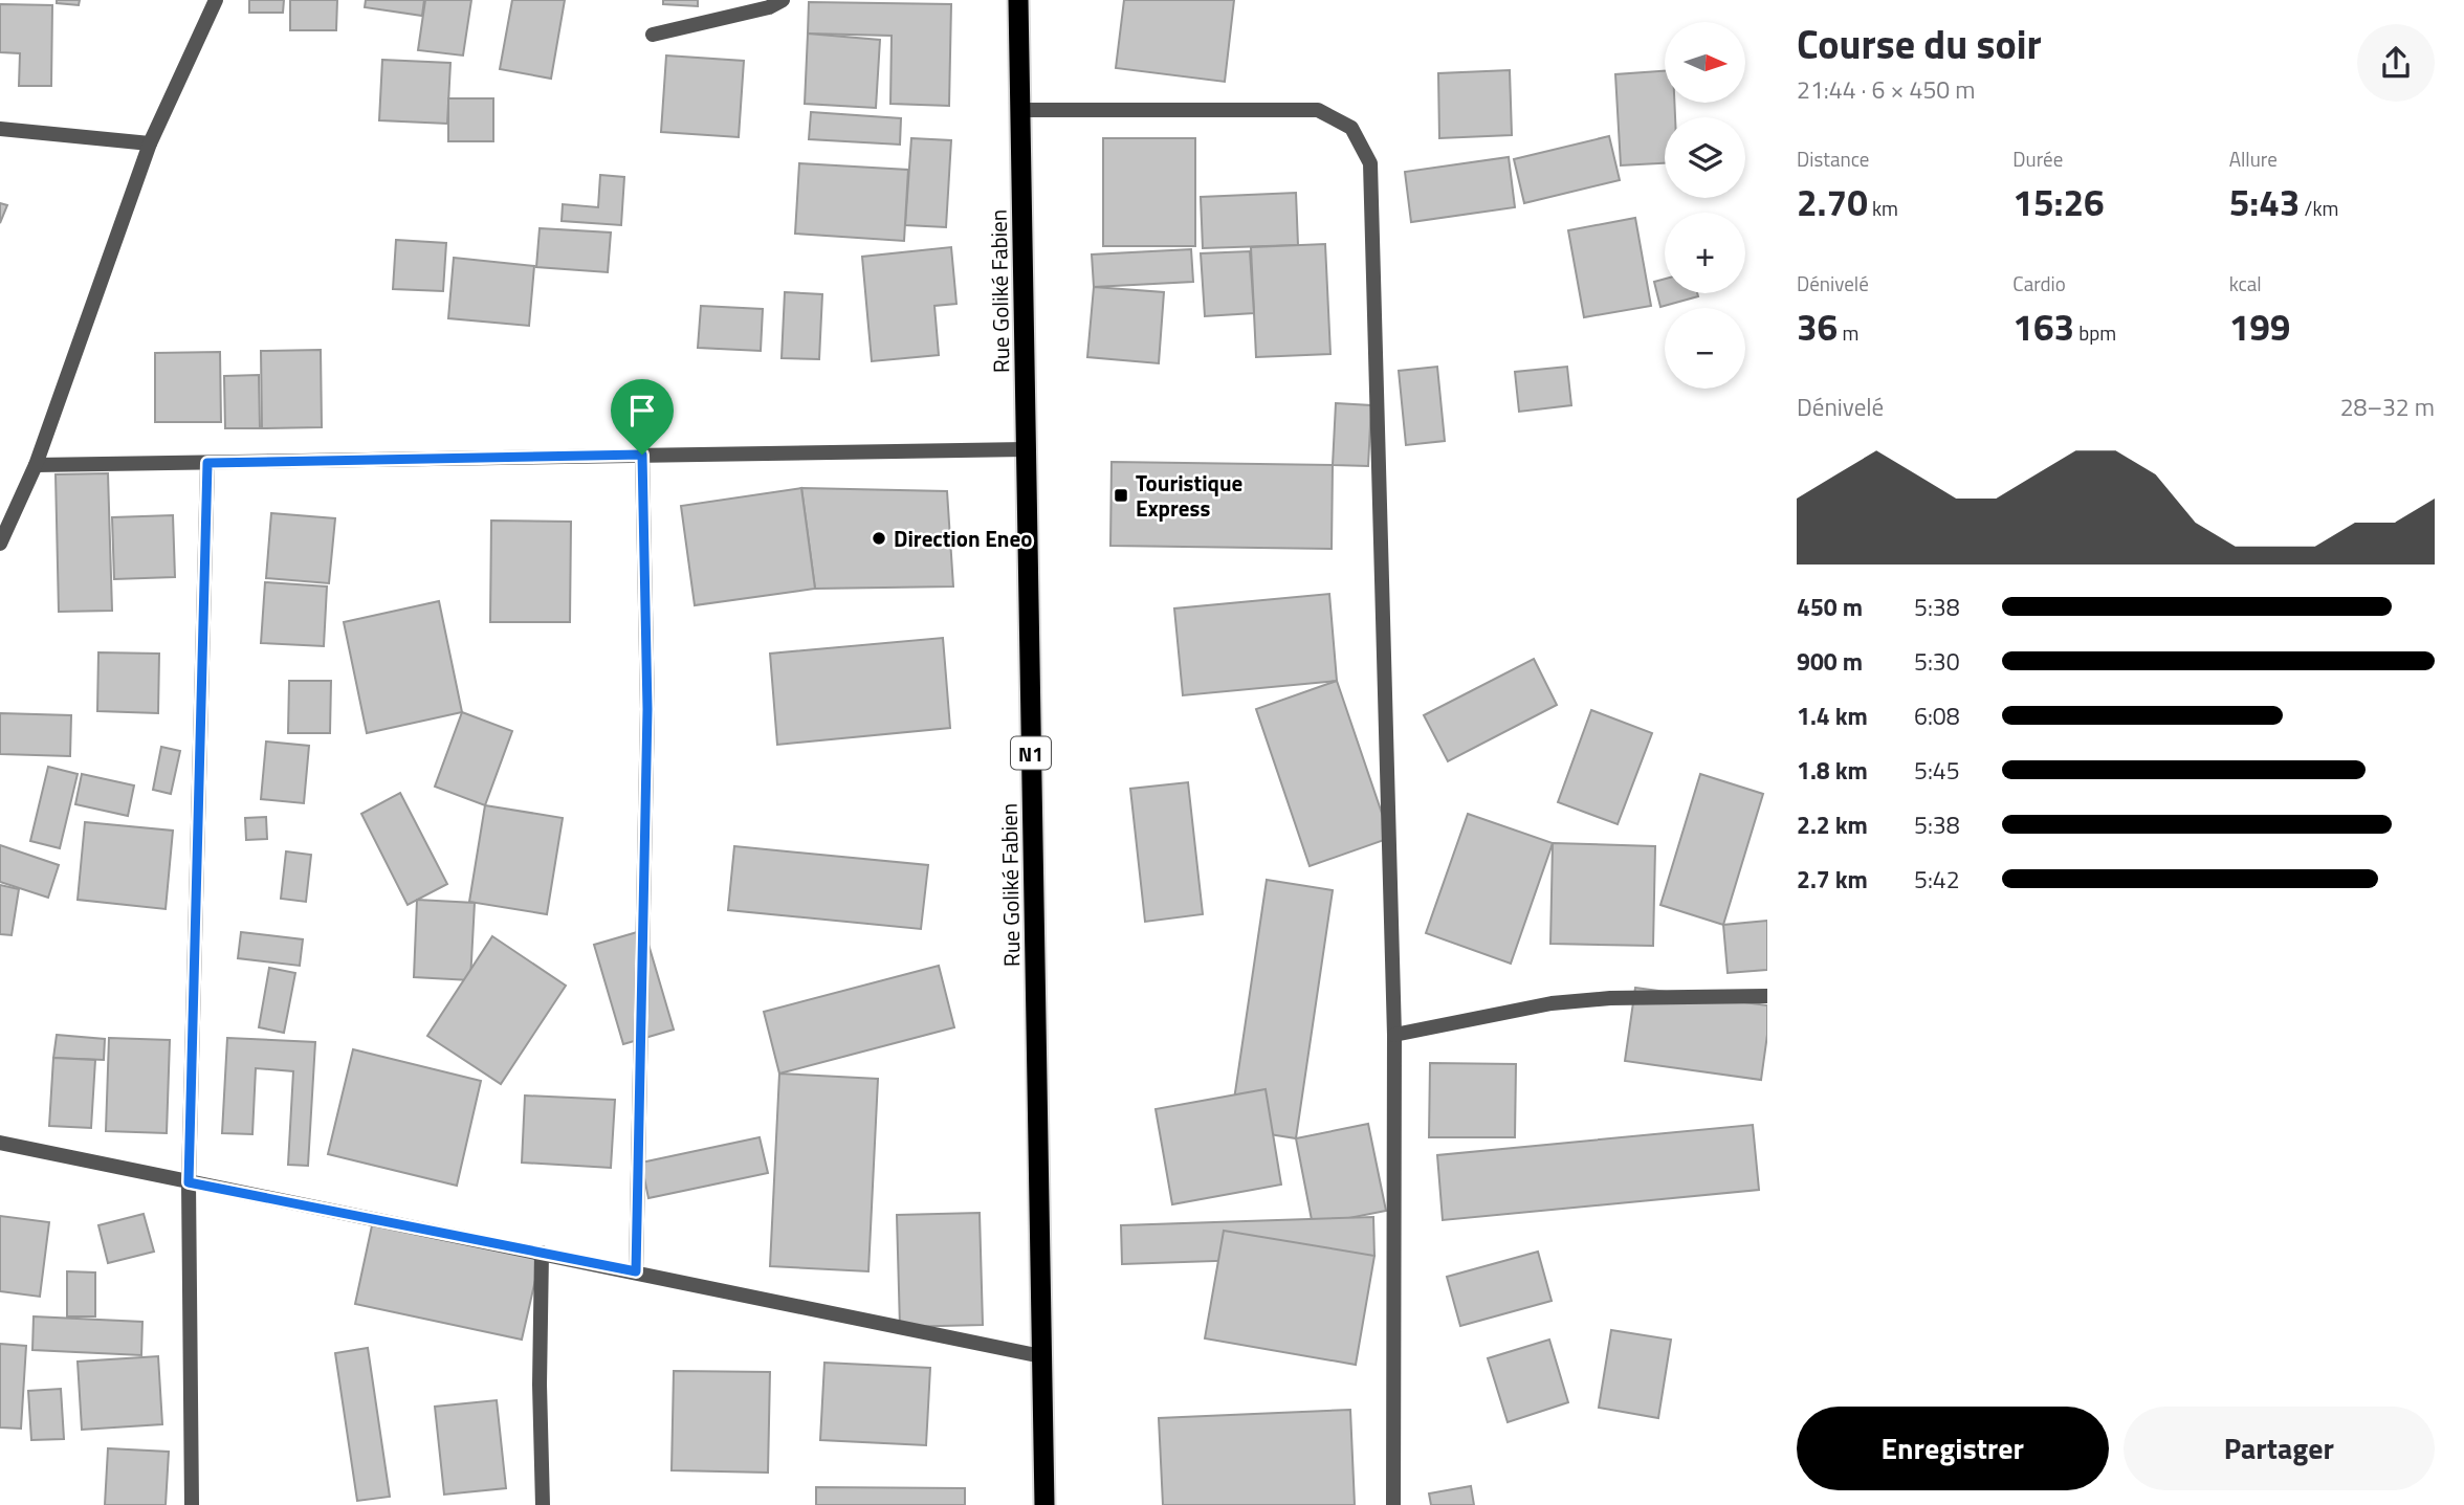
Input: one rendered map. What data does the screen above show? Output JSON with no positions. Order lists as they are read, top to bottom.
{
  "streets": {
    "highway": ["Rue Goliké Fabien", "N1"]
  },
  "places": {
    "transit": ["Touristique Express"],
    "other": ["Direction Eneo"]
  },
  "north": "right",
  "page": {
    "heading": ["Course du soir", "21:44 · 6 × 450 m"],
    "map_buttons": ["+", "−"],
    "stats": [
      ["Distance", "2.70 km"],
      ["Durée", "15:26"],
      ["Allure", "5:43 /km"],
      ["Dénivelé", "36 m"],
      ["Cardio", "163 bpm"],
      ["kcal", "199"]
    ],
    "chart": ["Dénivelé", "28–32 m"],
    "list": [
      {
        "name": "450 m",
        "note": "5:38"
      },
      {
        "name": "900 m",
        "note": "5:30"
      },
      {
        "name": "1.4 km",
        "note": "6:08"
      },
      {
        "name": "1.8 km",
        "note": "5:45"
      },
      {
        "name": "2.2 km",
        "note": "5:38"
      },
      {
        "name": "2.7 km",
        "note": "5:42"
      }
    ],
    "buttons": ["Enregistrer", "Partager"]
  }
}
